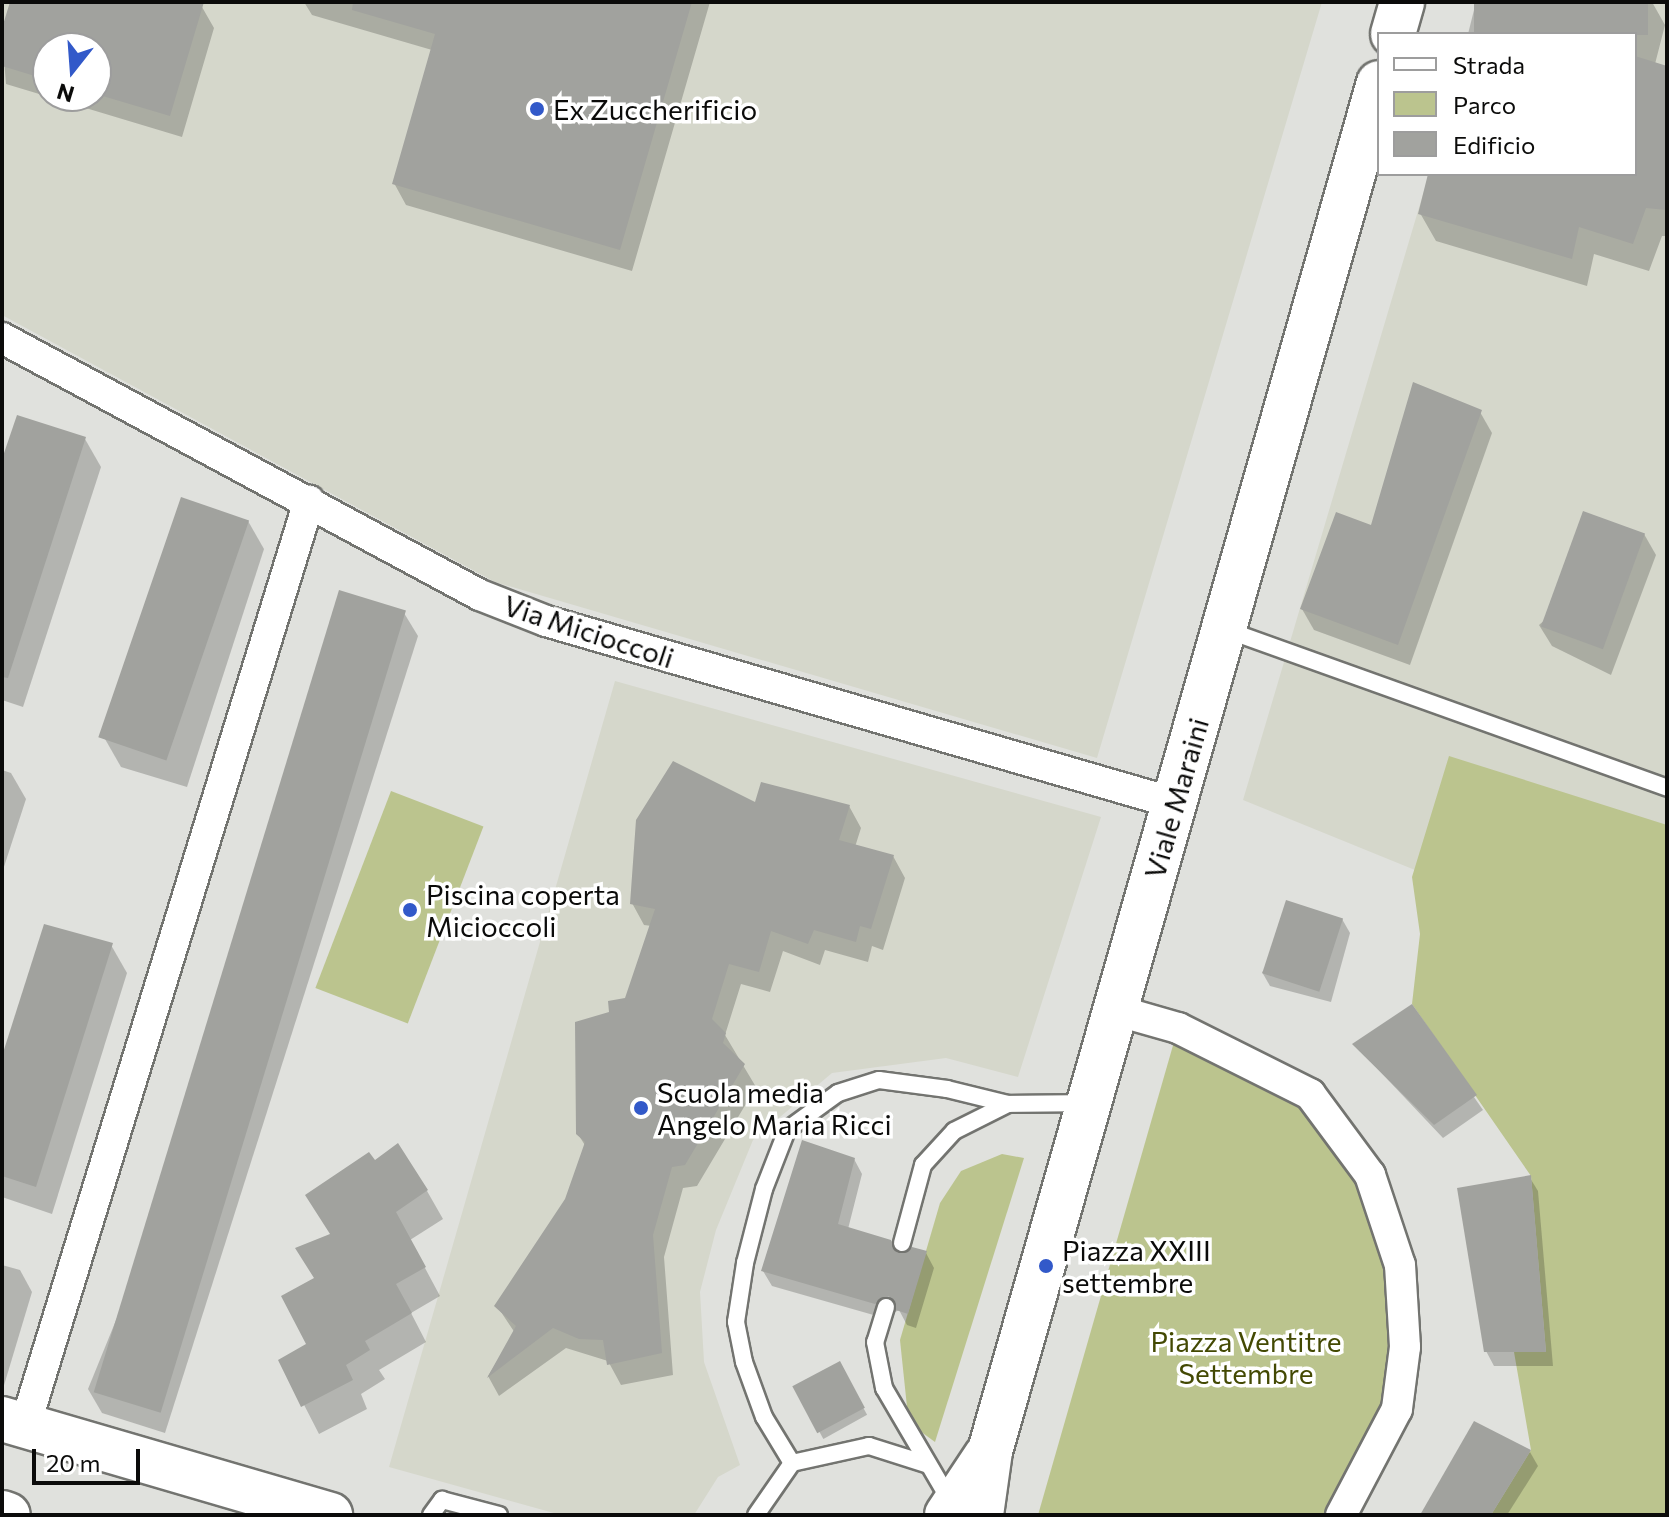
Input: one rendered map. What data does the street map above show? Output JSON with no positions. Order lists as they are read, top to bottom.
{
  "streets": {
    "main road": ["Viale Maraini"],
    "street": ["Via Micioccoli"]
  },
  "crossings": [
    ["Via Micioccoli", "Viale Maraini"]
  ],
  "parks": ["Piazza Ventitre Settembre"],
  "places": [
    "Ex Zuccherificio",
    "Piscina coperta Micioccoli",
    "Scuola media Angelo Maria Ricci",
    "Piazza XXIII settembre"
  ],
  "legend": ["Strada", "Parco", "Edificio"],
  "scale_bar": "20 m",
  "north": "bottom"
}
